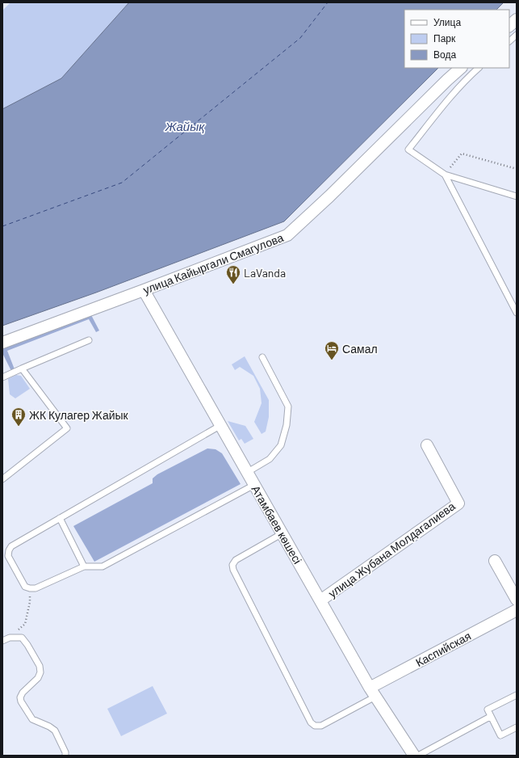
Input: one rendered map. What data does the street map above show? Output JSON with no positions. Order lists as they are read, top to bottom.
{
  "streets": {
    "street": [
      "улица Кайыргали Смагулова",
      "Атамбаев көшесі",
      "улица Жубана Молдагалиева",
      "Каспийская"
    ]
  },
  "crossings": [
    ["улица Кайыргали Смагулова", "Атамбаев көшесі"],
    ["Атамбаев көшесі", "улица Жубана Молдагалиева"],
    ["Атамбаев көшесі", "Каспийская"]
  ],
  "water": ["Жайық"],
  "places": {
    "restaurant": ["LaVanda"],
    "hotel": ["Самал"],
    "building": ["ЖК Кулагер Жайык"]
  },
  "legend": ["Улица", "Парк", "Вода"]
}
